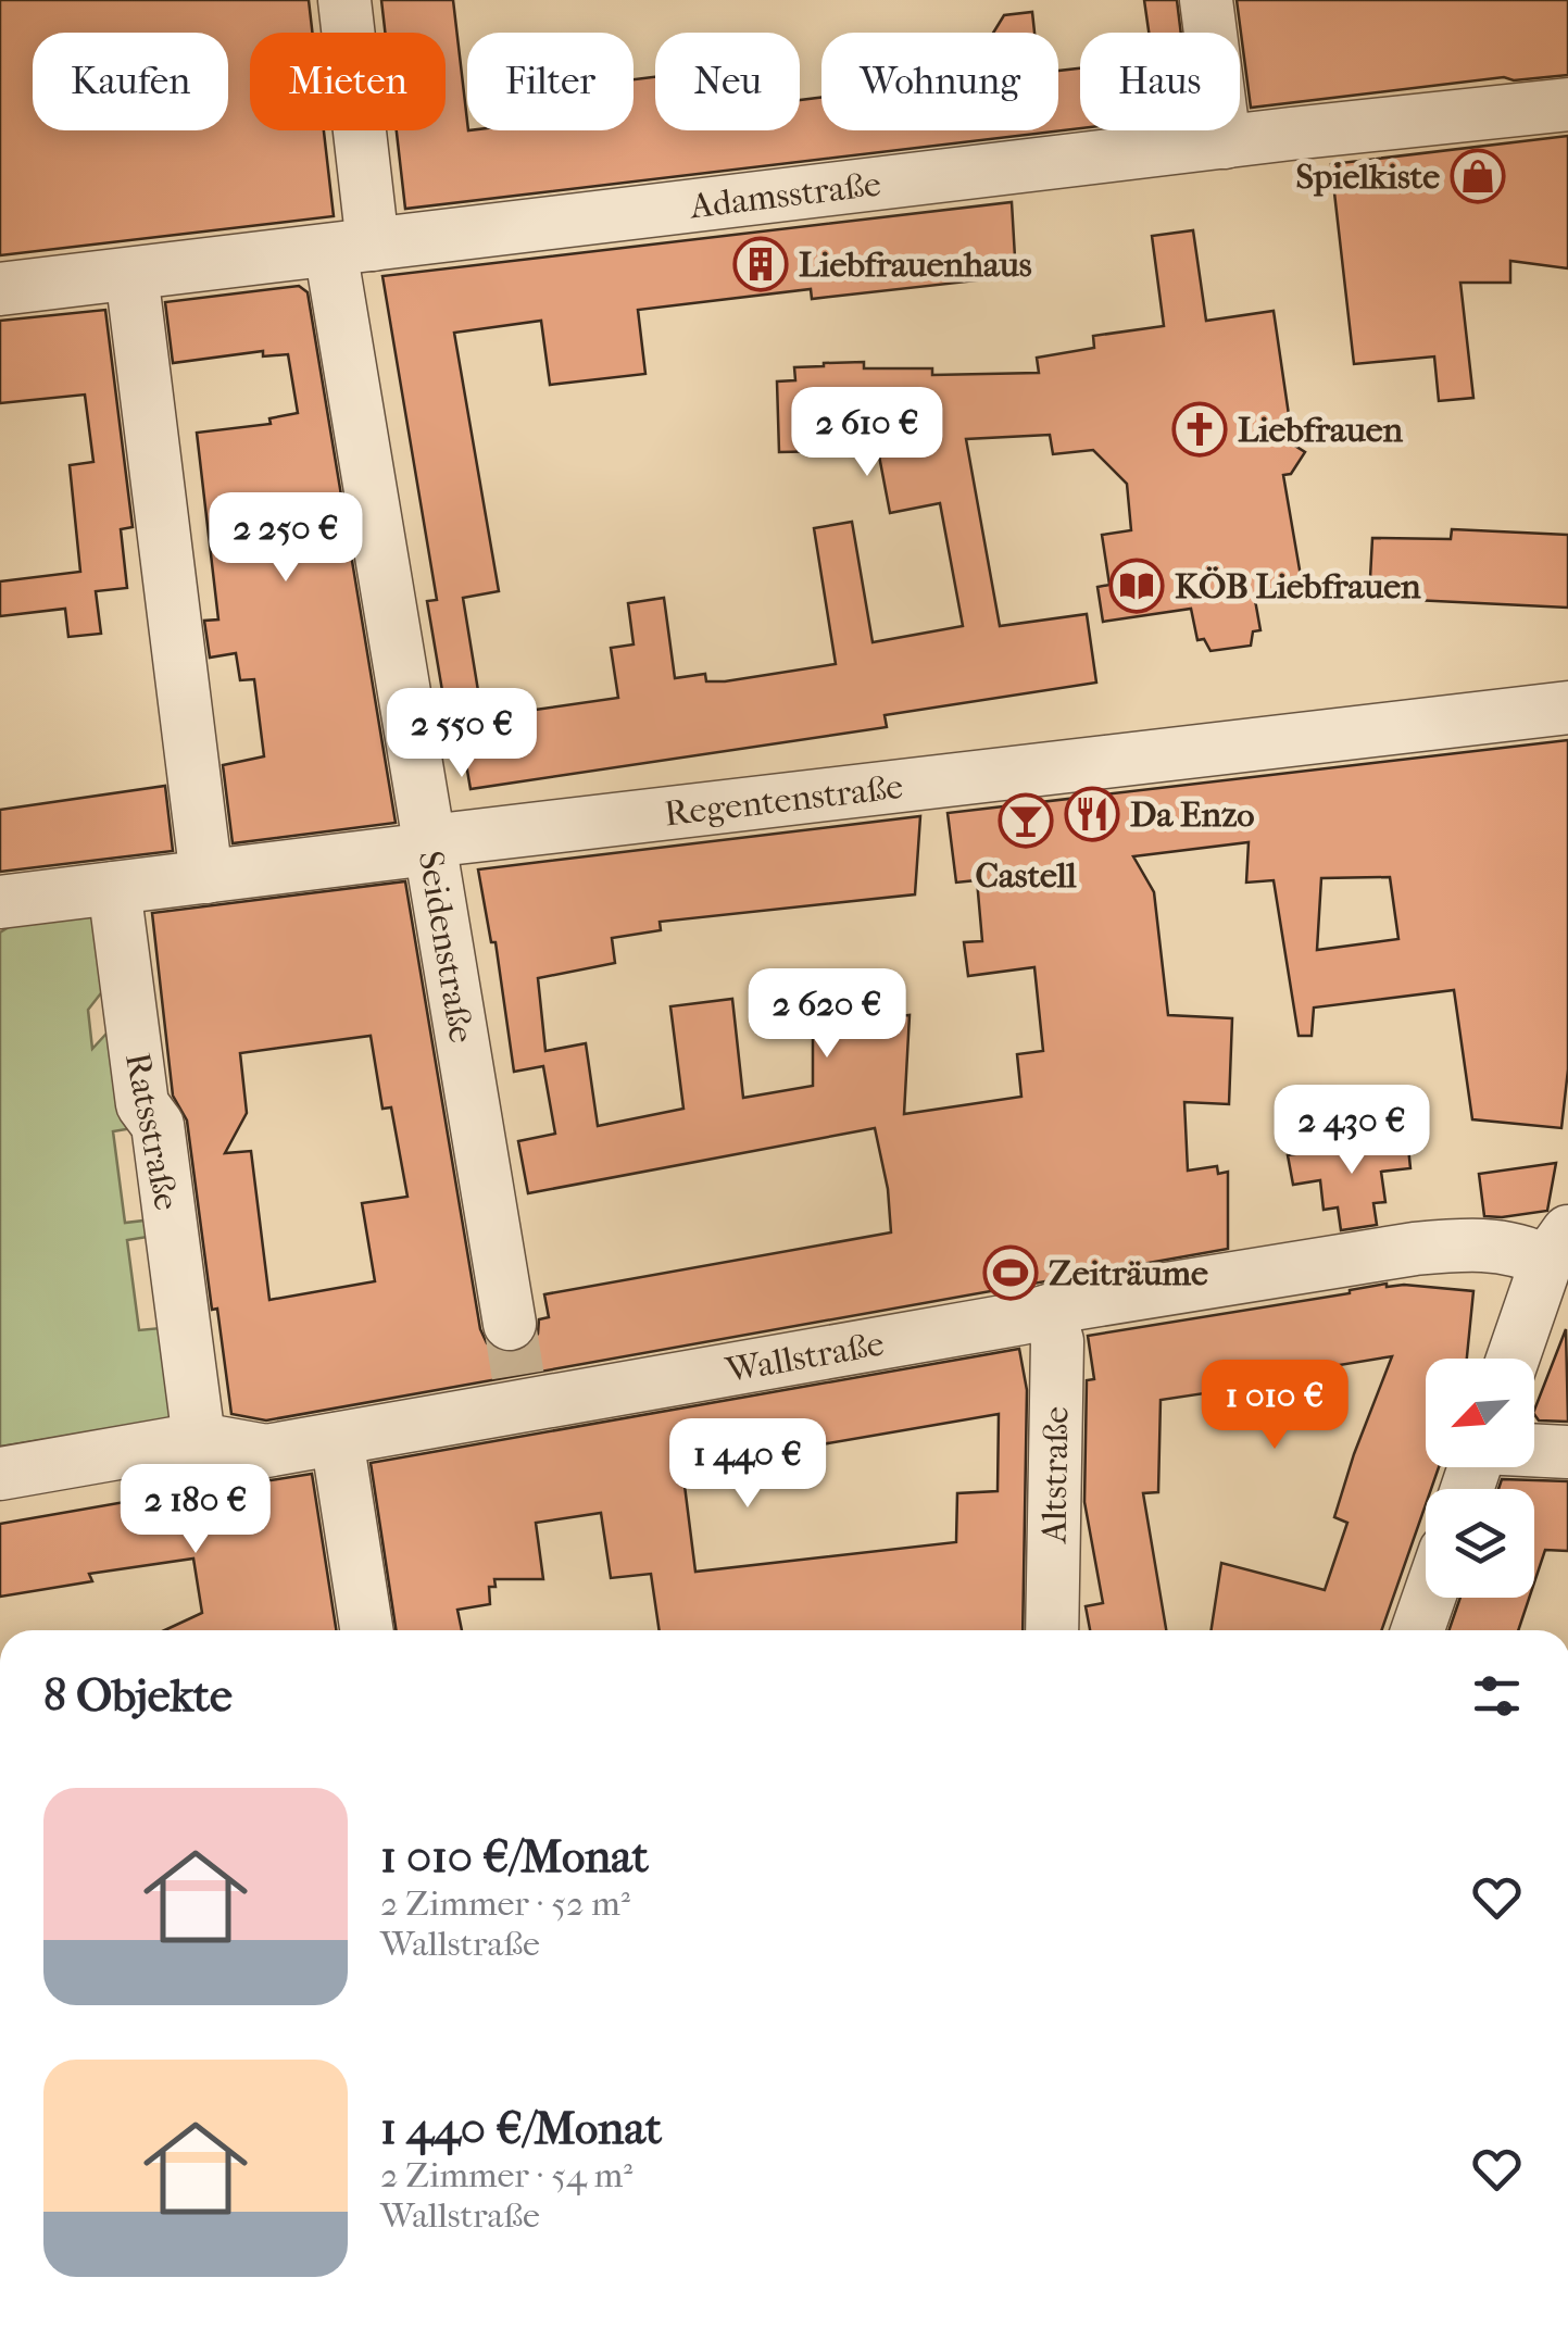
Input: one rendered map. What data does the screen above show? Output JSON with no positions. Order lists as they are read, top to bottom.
{
  "streets": {
    "street": [
      "Adamsstraße",
      "Regentenstraße",
      "Seidenstraße",
      "Ratsstraße",
      "Wallstraße",
      "Altstraße"
    ]
  },
  "crossings": [
    ["Adamsstraße", "Seidenstraße"],
    ["Regentenstraße", "Seidenstraße"],
    ["Regentenstraße", "Ratsstraße"],
    ["Ratsstraße", "Wallstraße"],
    ["Wallstraße", "Altstraße"]
  ],
  "places": {
    "shop": ["Spielkiste"],
    "building": ["Liebfrauenhaus"],
    "church": ["Liebfrauen"],
    "library": ["KÖB Liebfrauen"],
    "restaurant": ["Da Enzo"],
    "bar": ["Castell"],
    "sports": ["Zeiträume"]
  },
  "north": "bottom left",
  "page": {
    "chip": [
      "Kaufen",
      "Mieten",
      "Filter",
      "Neu",
      "Wohnung",
      "Haus"
    ],
    "price": [
      "2 610 €",
      "2 250 €",
      "2 550 €",
      "2 620 €",
      "2 430 €",
      "1 010 €",
      "1 440 €",
      "2 180 €"
    ],
    "heading": "8 Objekte",
    "list": [
      {
        "name": "1 010 €/Monat",
        "note": "2 Zimmer · 52 m² · Wallstraße"
      },
      {
        "name": "1 440 €/Monat",
        "note": "2 Zimmer · 54 m² · Wallstraße"
      }
    ]
  }
}
